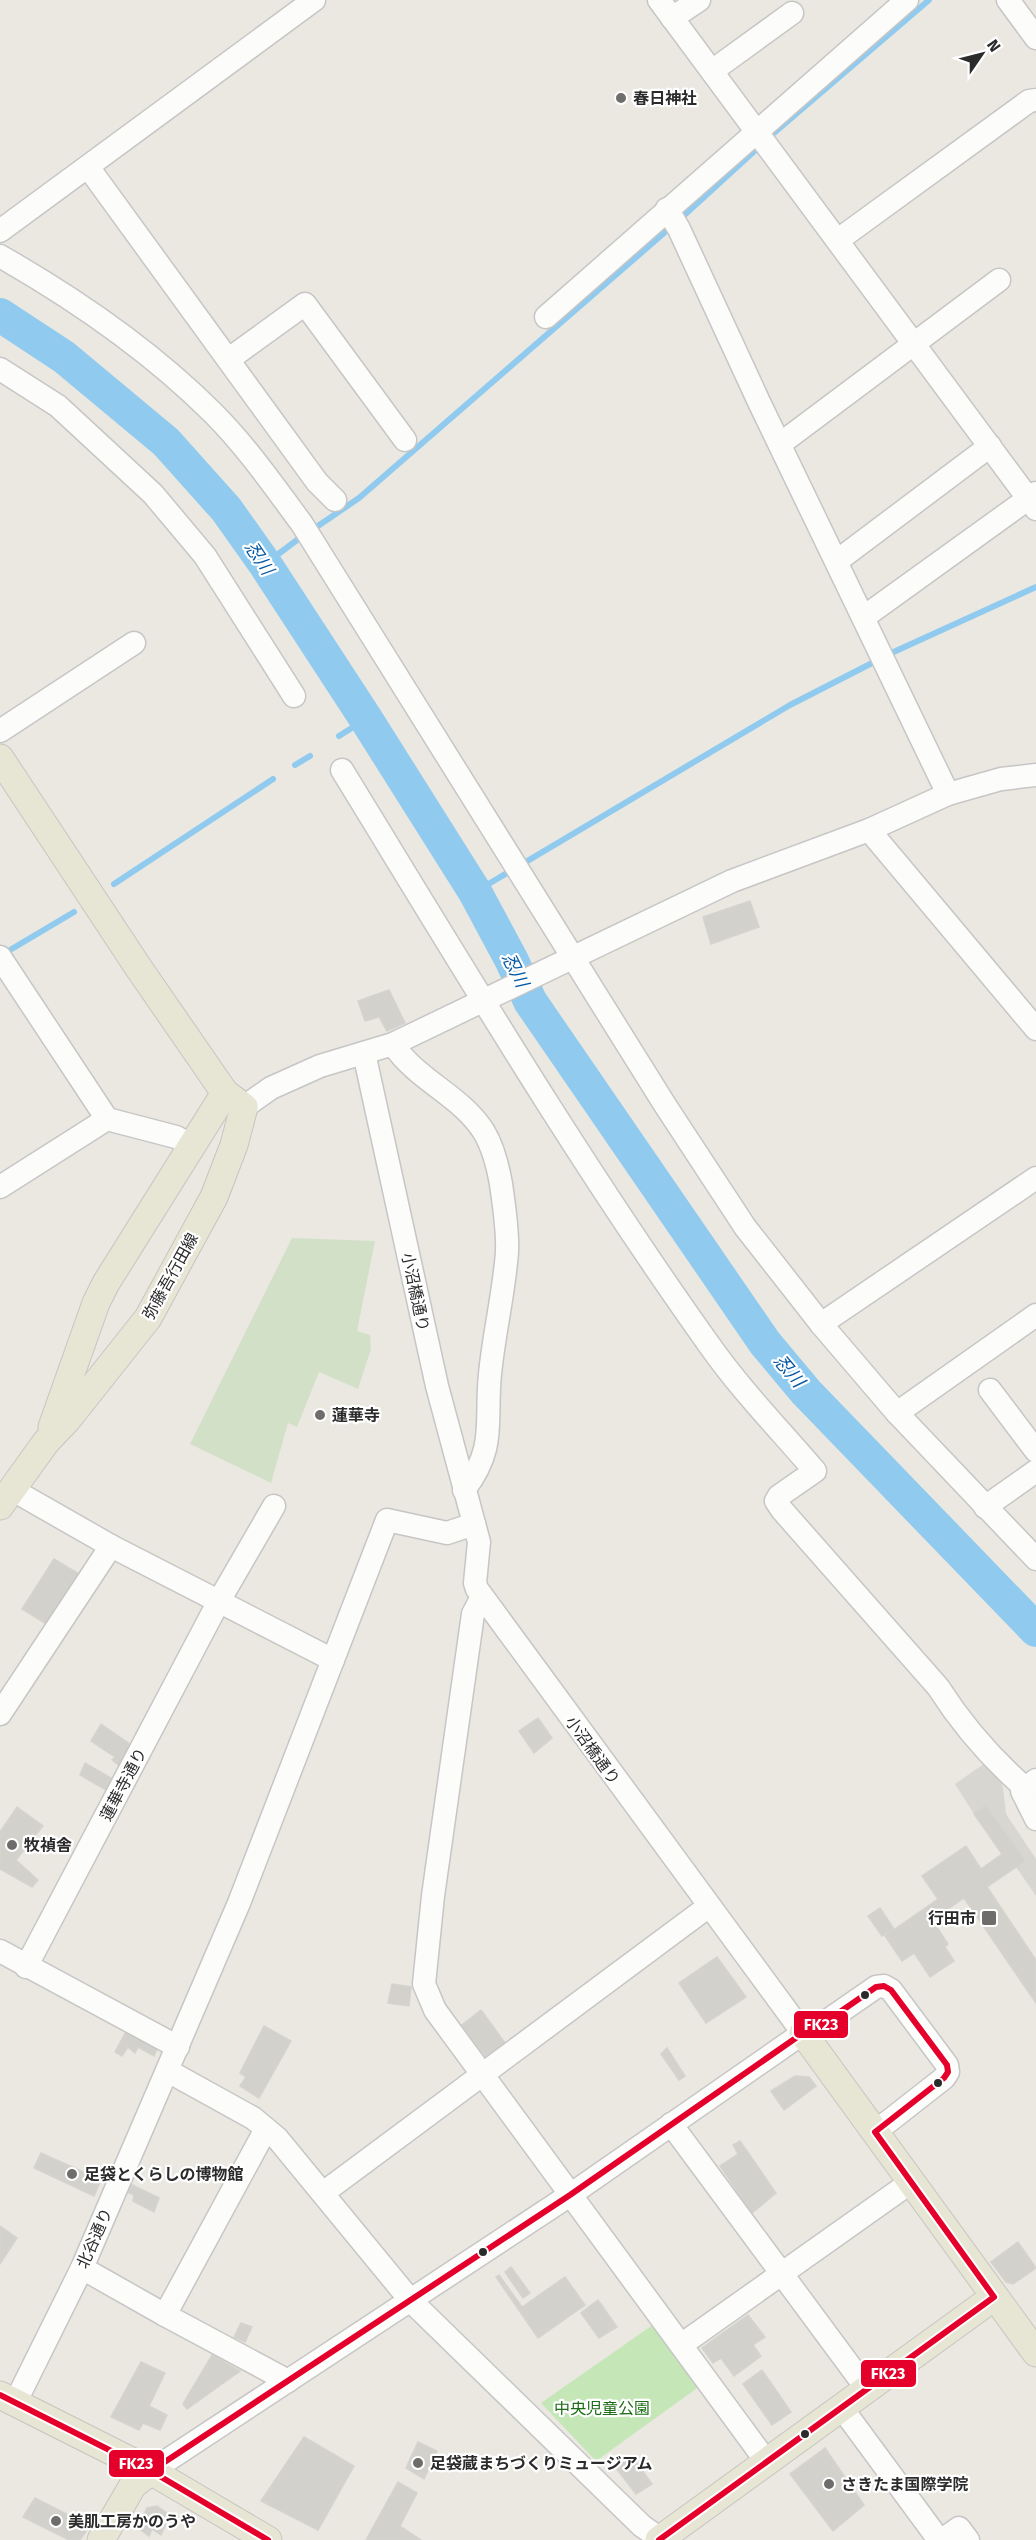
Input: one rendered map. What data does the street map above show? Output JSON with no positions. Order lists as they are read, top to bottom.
{
  "streets": {
    "main road": ["弥藤吾行田線", "小沼橋通り"],
    "street": ["蓮華寺通り", "北谷通り"]
  },
  "crossings": [
    ["小沼橋通り", "北谷通り"]
  ],
  "water": ["忍川"],
  "parks": ["中央児童公園"],
  "places": {
    "other": [
      "春日神社",
      "蓮華寺",
      "牧禎舎",
      "足袋とくらしの博物館",
      "足袋蔵まちづくりミュージアム",
      "さきたま国際学院",
      "美肌工房かのうや"
    ],
    "transit": ["行田市"]
  },
  "lines": ["transit line FK23"],
  "north": "top right"
}
